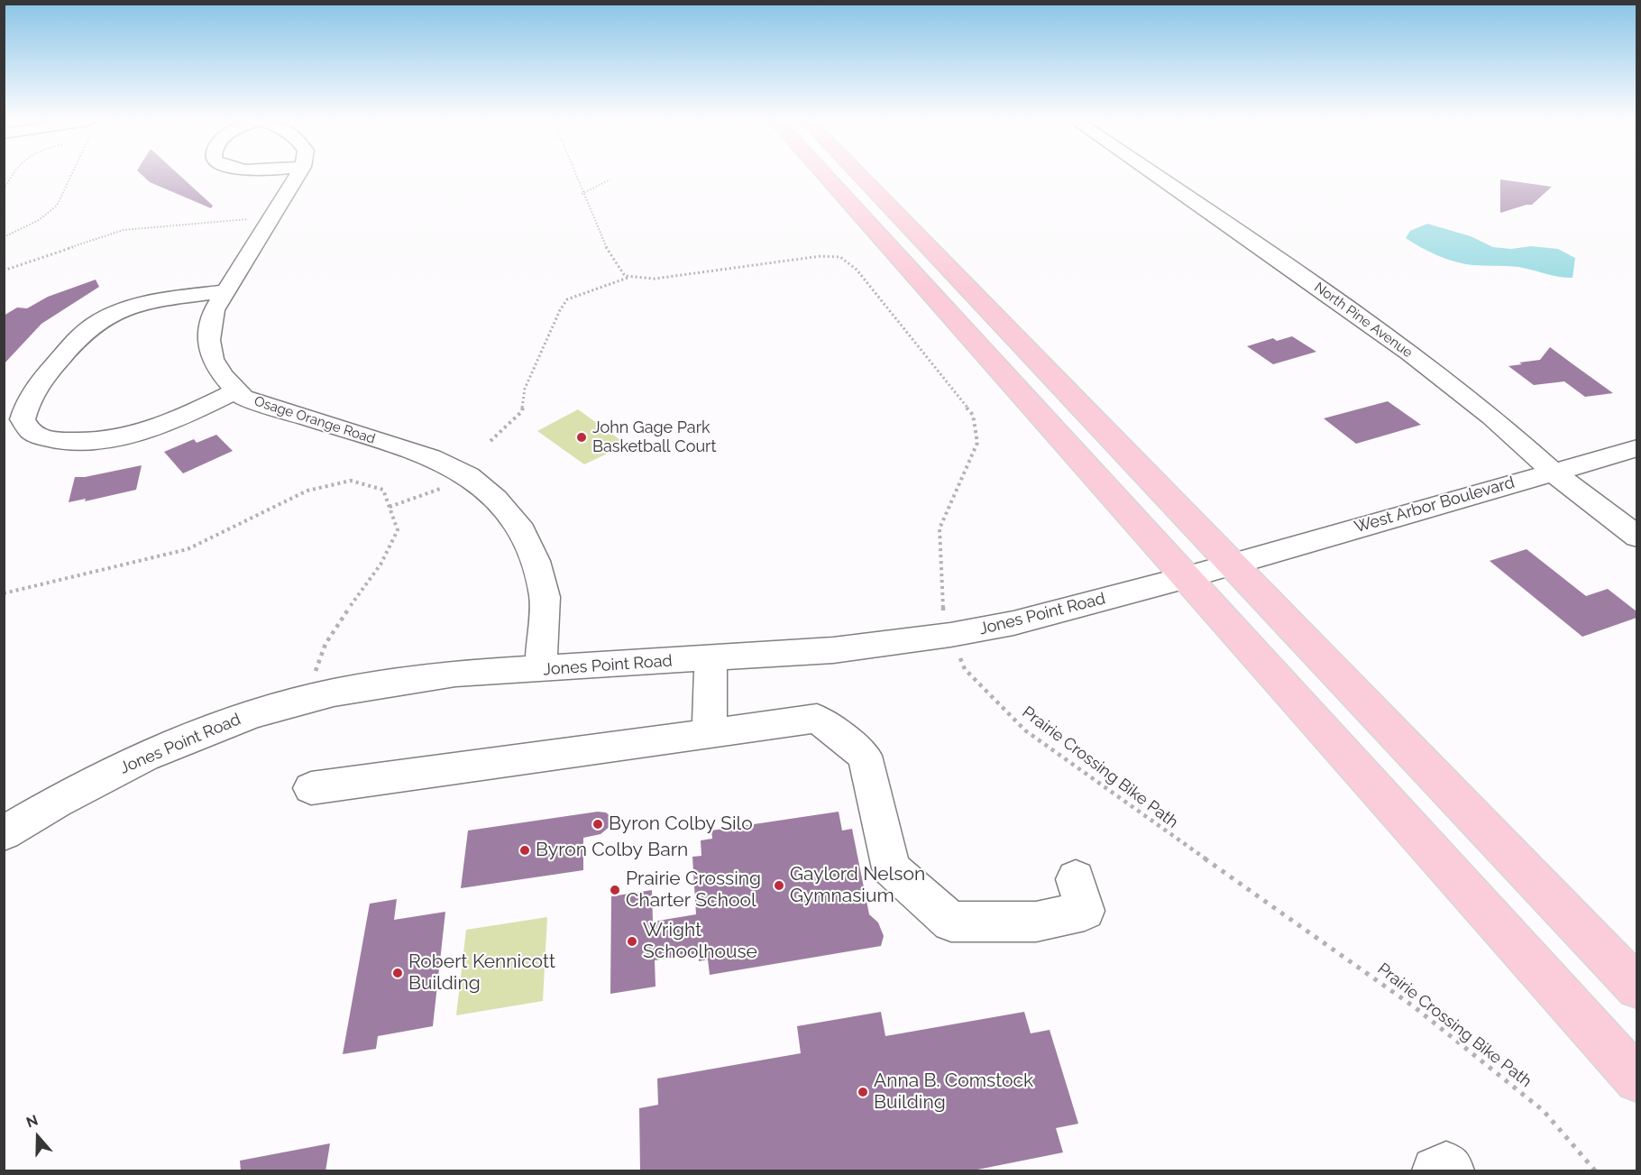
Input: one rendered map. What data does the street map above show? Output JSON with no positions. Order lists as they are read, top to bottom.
{
  "streets": {
    "street": [
      "North Pine Avenue",
      "Osage Orange Road",
      "West Arbor Boulevard",
      "Jones Point Road"
    ],
    "path": ["Prairie Crossing Bike Path"]
  },
  "crossings": [
    ["North Pine Avenue", "West Arbor Boulevard"],
    ["Osage Orange Road", "Jones Point Road"],
    ["West Arbor Boulevard", "Jones Point Road"],
    ["Jones Point Road", "Prairie Crossing Bike Path"]
  ],
  "places": [
    "John Gage Park Basketball Court",
    "Byron Colby Silo",
    "Byron Colby Barn",
    "Gaylord Nelson Gymnasium",
    "Prairie Crossing Charter School",
    "Wright Schoolhouse",
    "Robert Kennicott Building",
    "Anna B. Comstock Building"
  ],
  "north": "top"
}
